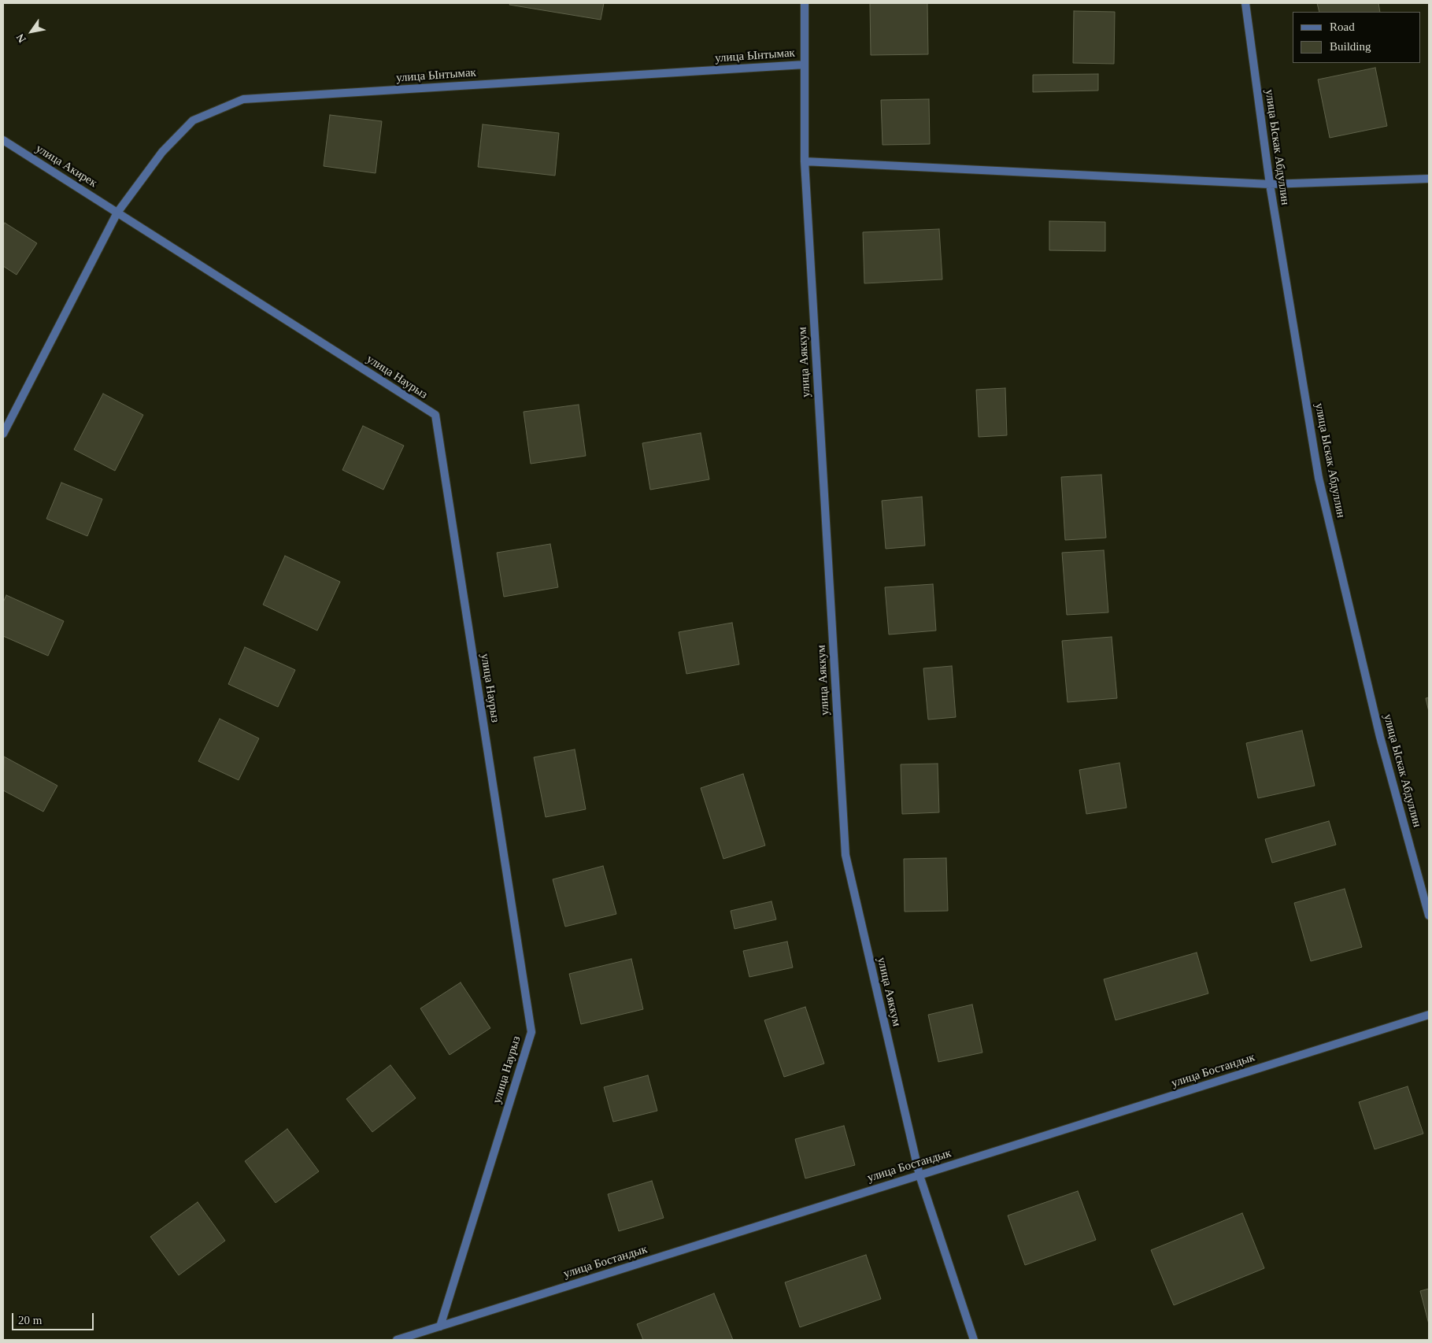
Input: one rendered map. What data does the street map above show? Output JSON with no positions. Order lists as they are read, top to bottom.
{
  "streets": {
    "street": [
      "улица Ынтымак",
      "улица Ыскак Абдуллин",
      "улица Акирек",
      "улица Аяккум",
      "улица Наурыз",
      "улица Бостандык"
    ]
  },
  "crossings": [
    ["улица Ынтымак", "улица Акирек"],
    ["улица Ынтымак", "улица Аяккум"],
    ["улица Ынтымак", "улица Наурыз"],
    ["улица Акирек", "улица Наурыз"],
    ["улица Аяккум", "улица Бостандык"],
    ["улица Наурыз", "улица Бостандык"]
  ],
  "legend": ["Road", "Building"],
  "scale_bar": "20 m",
  "north": "bottom left"
}
